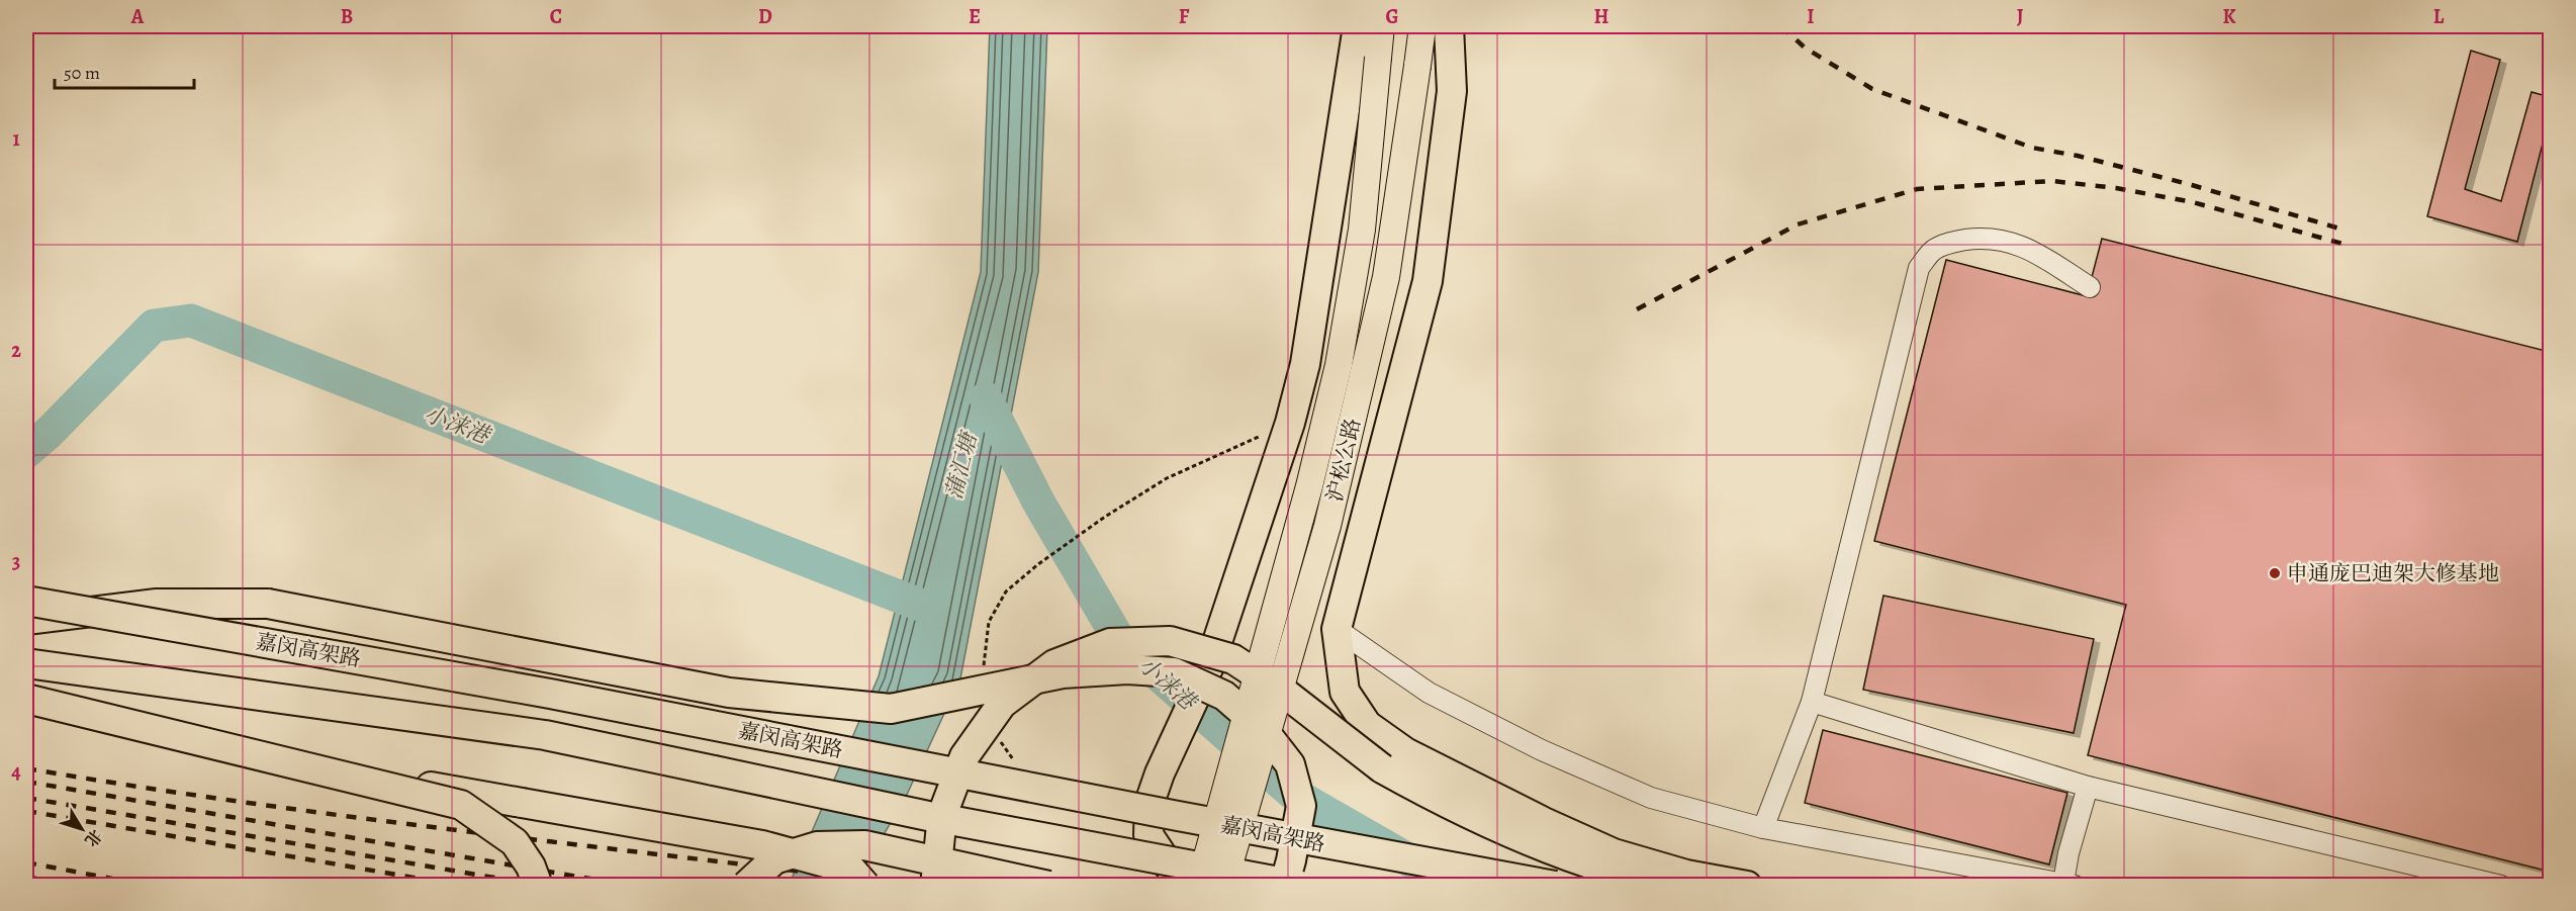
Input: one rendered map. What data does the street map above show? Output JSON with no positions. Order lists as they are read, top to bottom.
{
  "streets": {
    "highway": ["嘉闵高架路"],
    "main road": ["沪松公路"]
  },
  "water": ["小涞港", "蒲汇塘"],
  "places": ["申通庞巴迪架大修基地"],
  "scale_bar": "50 m",
  "north": "bottom right",
  "grid": {
    "columns": [
      "A",
      "B",
      "C",
      "D",
      "E",
      "F",
      "G",
      "H",
      "I",
      "J",
      "K",
      "L"
    ],
    "rows": [
      "1",
      "2",
      "3",
      "4"
    ]
  }
}
